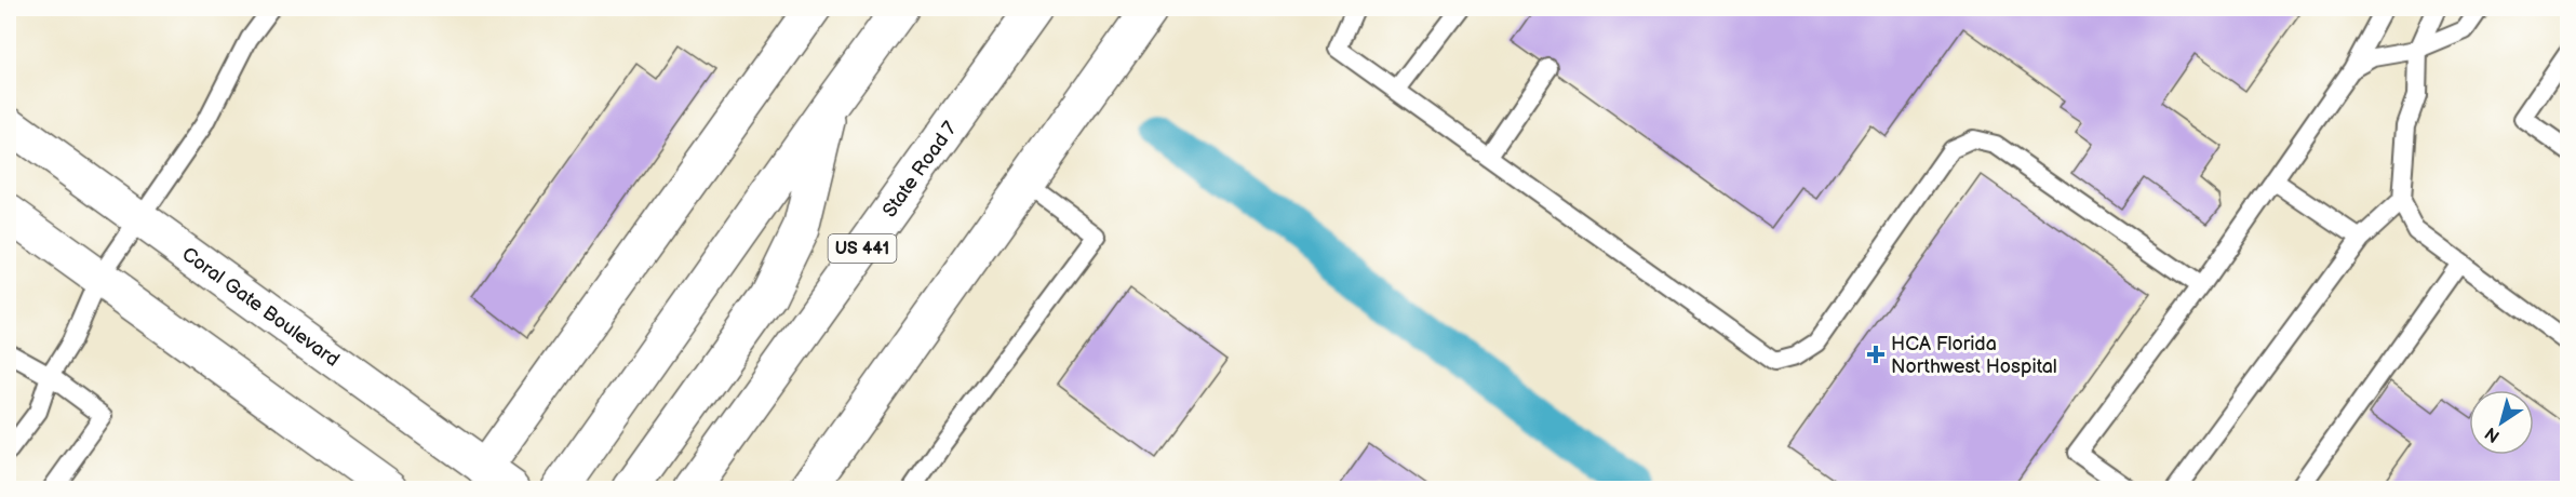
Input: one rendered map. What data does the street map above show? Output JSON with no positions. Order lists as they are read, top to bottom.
{
  "streets": {
    "street": ["State Road 7", "US 441", "Coral Gate Boulevard"]
  },
  "places": {
    "health": ["HCA Florida Northwest Hospital"]
  },
  "north": "bottom left"
}
